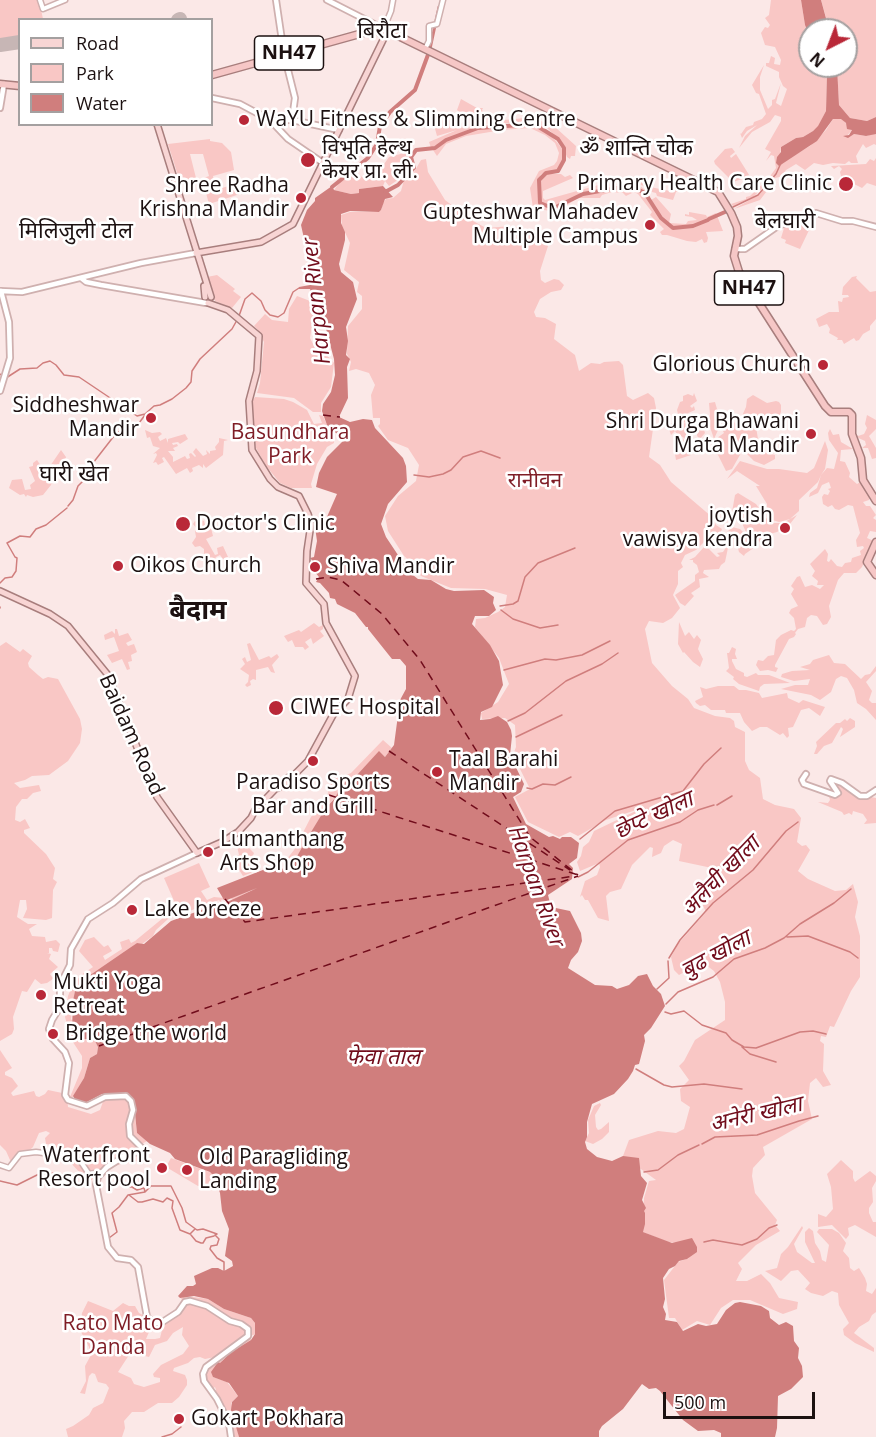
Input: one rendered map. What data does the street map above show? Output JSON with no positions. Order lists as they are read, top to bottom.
{
  "streets": {
    "highway": ["NH47"],
    "main road": ["Baidam Road"]
  },
  "districts": [
    "बिरौटा",
    "ॐ शान्ति चोक",
    "बेलघारी",
    "मिलिजुली टोल",
    "घारी खेत",
    "बैदाम"
  ],
  "water": [
    "Harpan River",
    "छेप्टे खोला",
    "अलैची खोला",
    "बुढ खोला",
    "फेवा ताल",
    "अनेरी खोला"
  ],
  "parks": ["Basundhara Park", "रानीवन", "Rato Mato Danda"],
  "places": [
    "WaYU Fitness & Slimming Centre",
    "विभूति हेल्थ केयर प्रा. ली.",
    "Primary Health Care Clinic",
    "Shree Radha Krishna Mandir",
    "Gupteshwar Mahadev Multiple Campus",
    "Glorious Church",
    "Siddheshwar Mandir",
    "Shri Durga Bhawani Mata Mandir",
    "Doctor's Clinic",
    "joytish vawisya kendra",
    "Oikos Church",
    "Shiva Mandir",
    "CIWEC Hospital",
    "Paradiso Sports Bar and Grill",
    "Taal Barahi Mandir",
    "Lumanthang Arts Shop",
    "Lake breeze",
    "Mukti Yoga Retreat",
    "Bridge the world",
    "Waterfront Resort pool",
    "Old Paragliding Landing",
    "Gokart Pokhara"
  ],
  "legend": ["Road", "Park", "Water"],
  "scale_bar": "500 m",
  "north": "bottom left"
}
